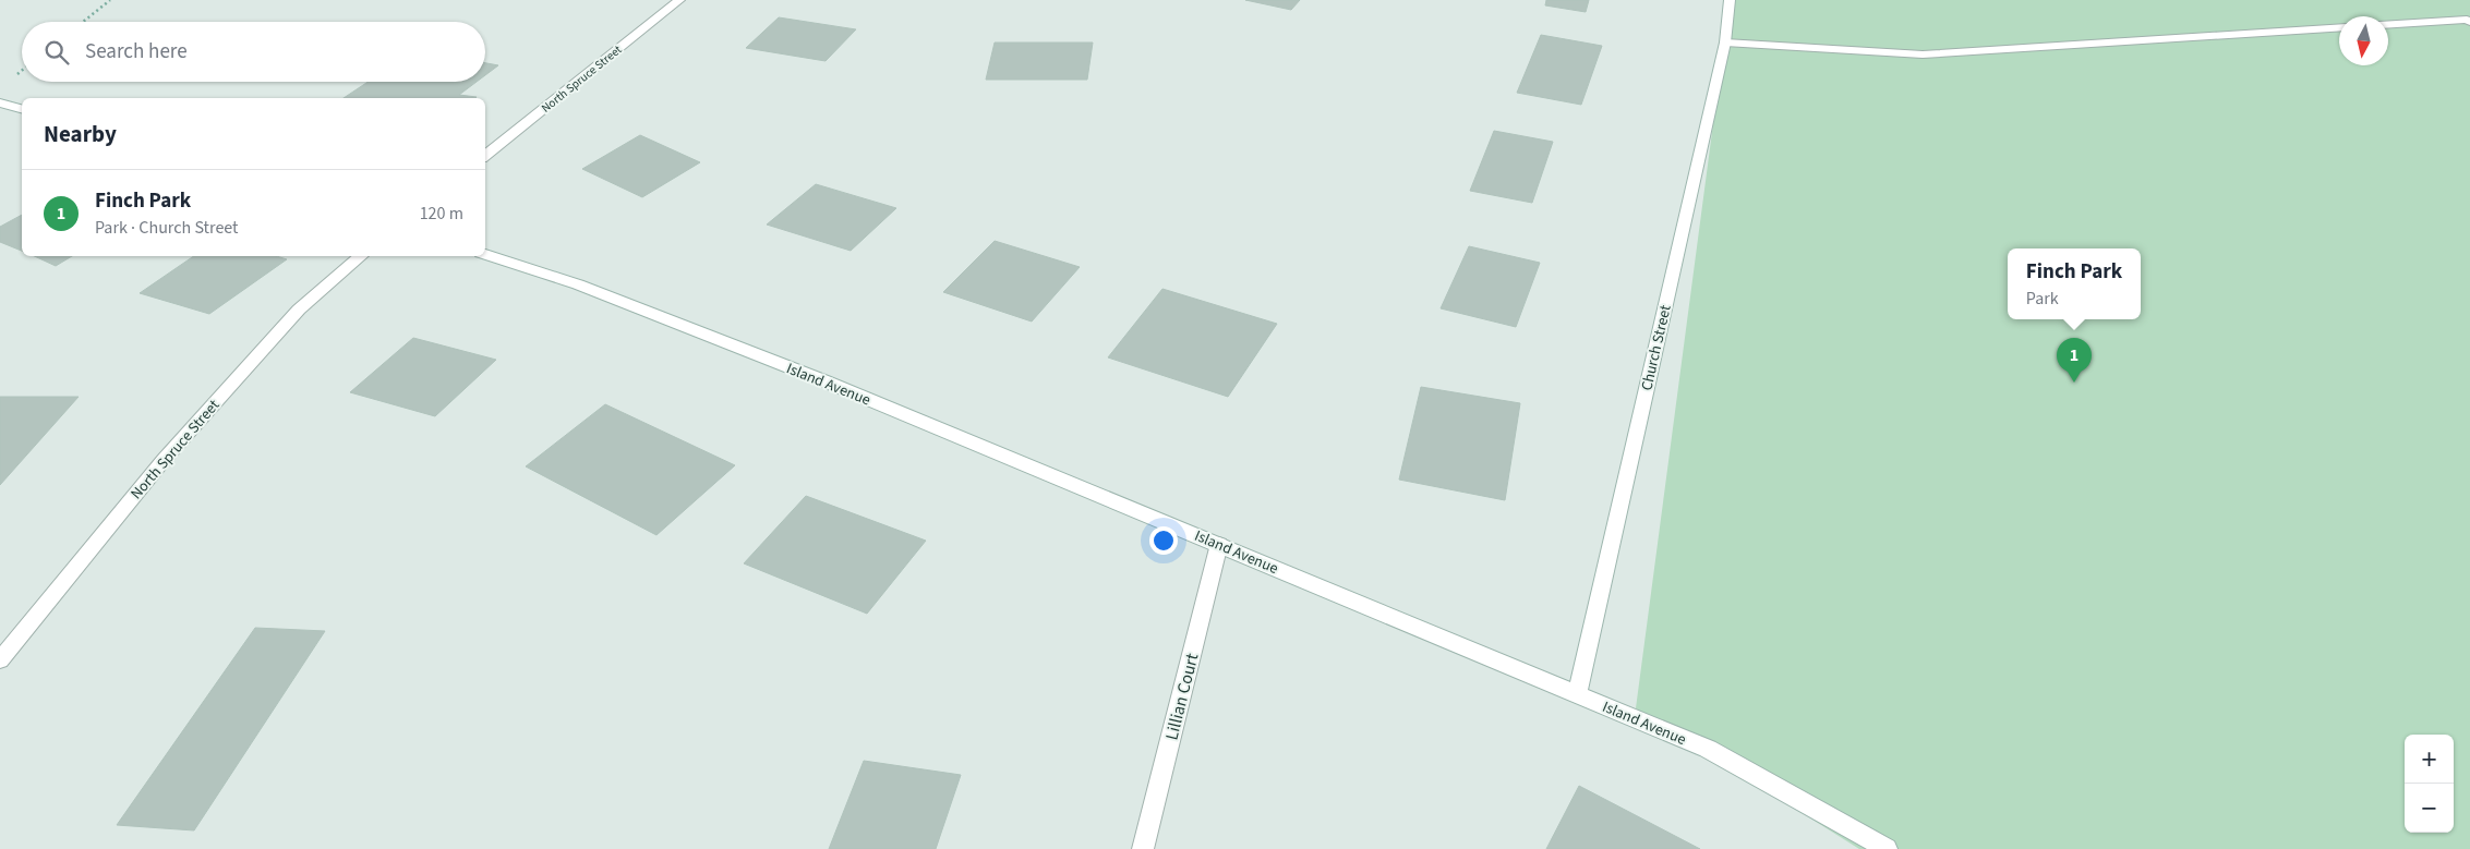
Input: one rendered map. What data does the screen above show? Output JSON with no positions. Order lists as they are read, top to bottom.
{
  "streets": {
    "street": [
      "North Spruce Street",
      "Church Street",
      "Island Avenue",
      "Lillian Court"
    ]
  },
  "crossings": [
    ["Church Street", "Island Avenue"],
    ["Island Avenue", "Lillian Court"]
  ],
  "north": "bottom",
  "page": {
    "search": "Search here",
    "heading": "Nearby",
    "list": [
      {
        "mark": "1",
        "name": "Finch Park",
        "note": "Park · Church Street",
        "value": "120 m"
      }
    ],
    "popup": ["Finch Park", "Park"],
    "pins": "1",
    "map_buttons": ["+", "−"]
  }
}
